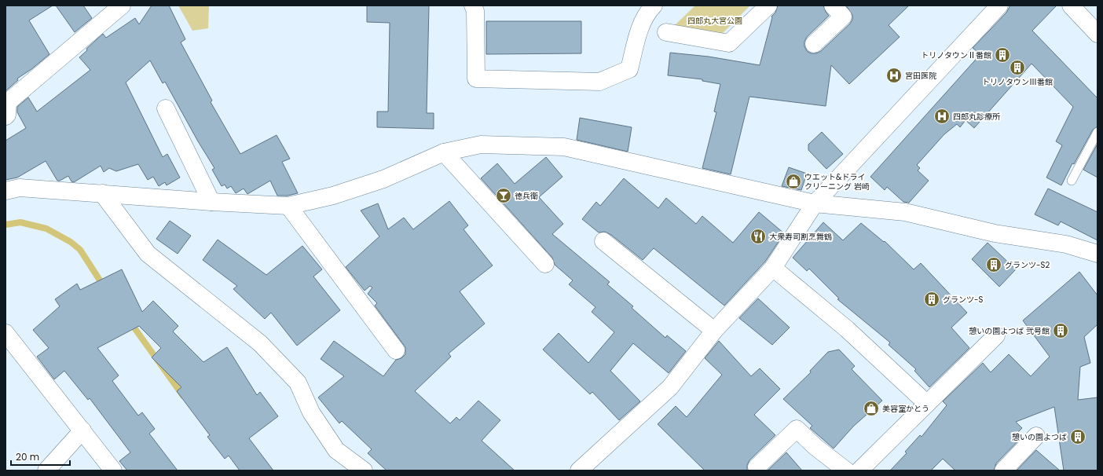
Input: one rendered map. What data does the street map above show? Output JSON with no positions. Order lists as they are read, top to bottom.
{
  "parks": ["四郎丸大宮公園"],
  "places": {
    "building": [
      "トリノタウンⅡ番館",
      "トリノタウンⅢ番館",
      "グランツ-S2",
      "グランツ-S",
      "憩いの園よつば 弐号館",
      "憩いの園よつば"
    ],
    "hospital": ["宮田医院", "四郎丸診療所"],
    "shop": ["ウエット&ドライ クリーニング 岩崎", "美容室かとう"],
    "bar": ["徳兵衛"],
    "restaurant": ["大衆寿司割烹舞鶴"]
  },
  "scale_bar": "20 m"
}
